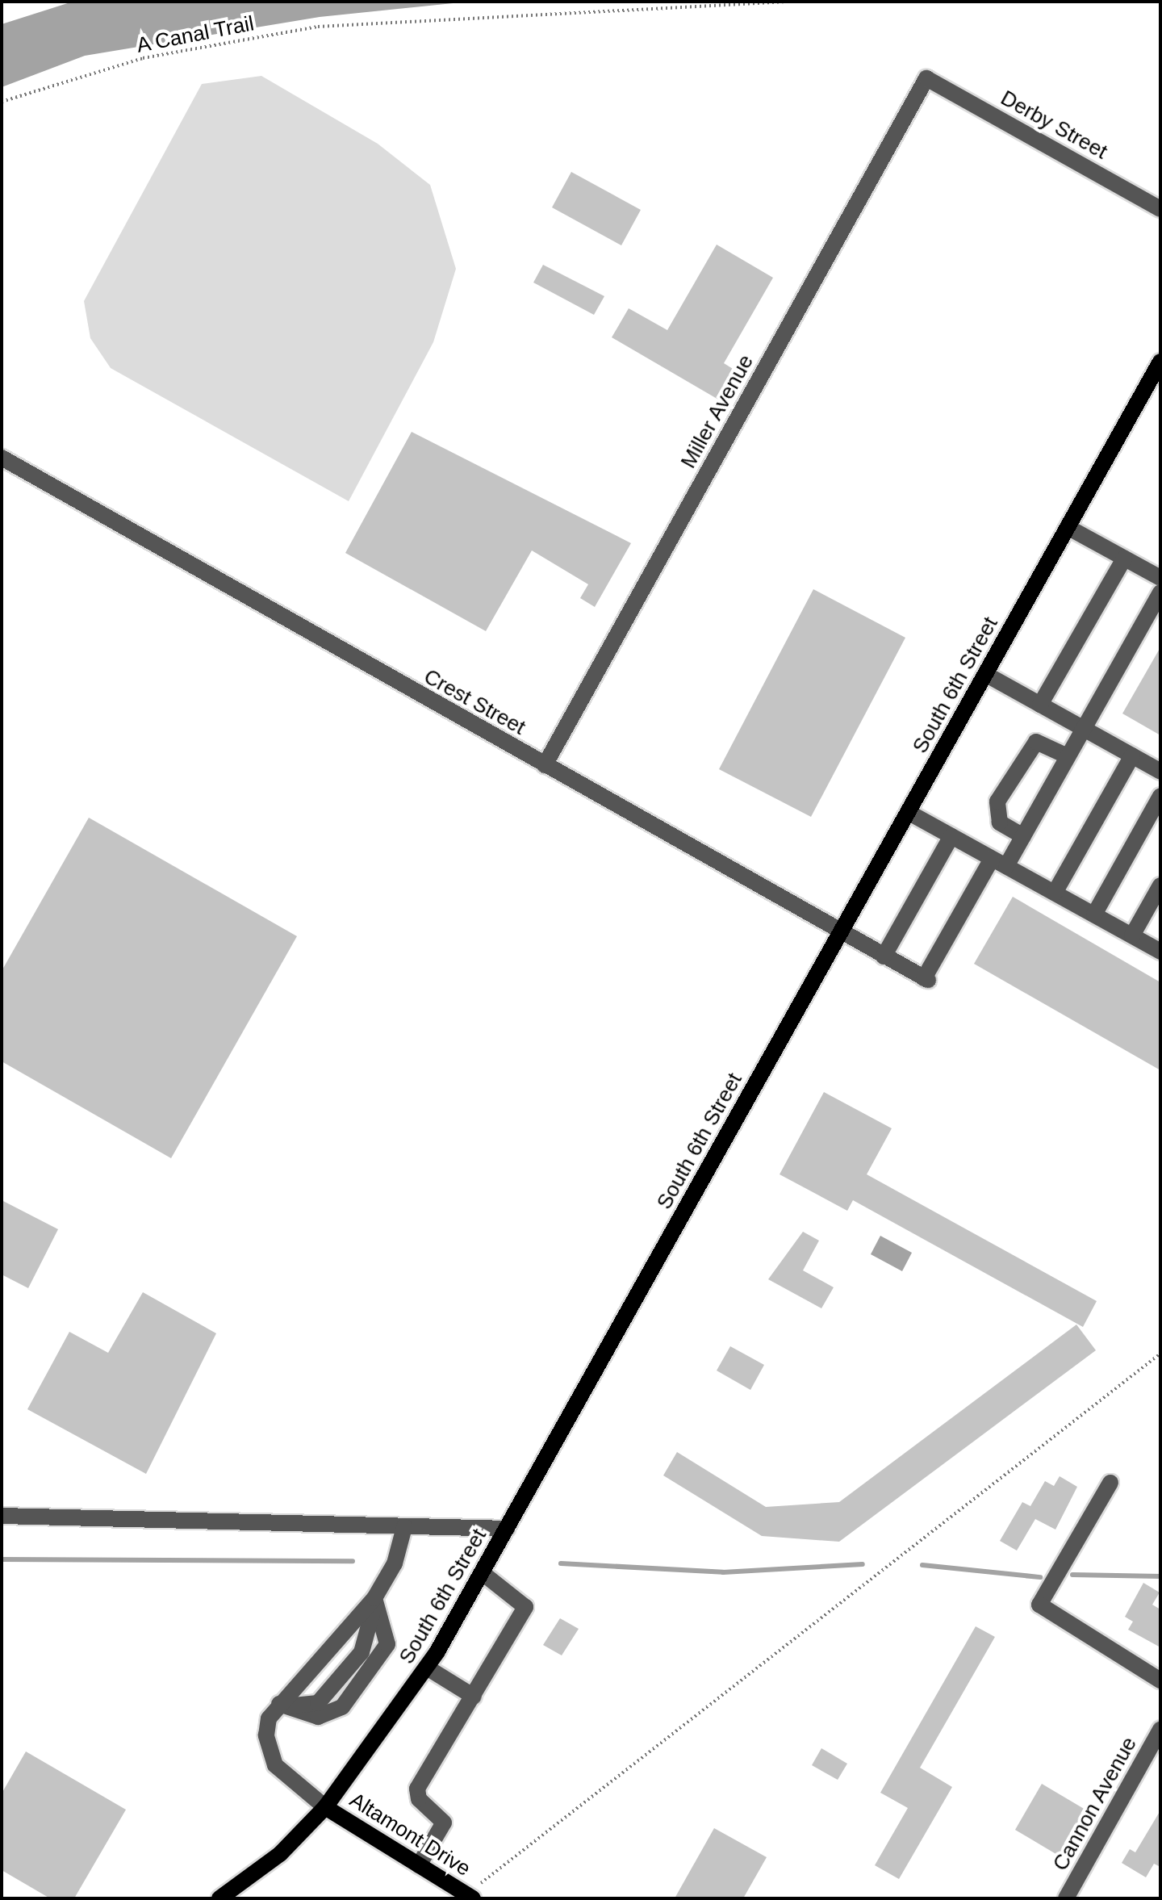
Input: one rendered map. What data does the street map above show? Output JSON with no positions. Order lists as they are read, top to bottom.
{
  "streets": {
    "main road": ["South 6th Street", "Altamont Drive"],
    "street": [
      "Derby Street",
      "Miller Avenue",
      "Crest Street",
      "Cannon Avenue"
    ],
    "path": ["A Canal Trail"]
  },
  "crossings": [
    ["Derby Street", "Miller Avenue"],
    ["Miller Avenue", "Crest Street"],
    ["South 6th Street", "Crest Street"],
    ["South 6th Street", "Altamont Drive"]
  ]
}
